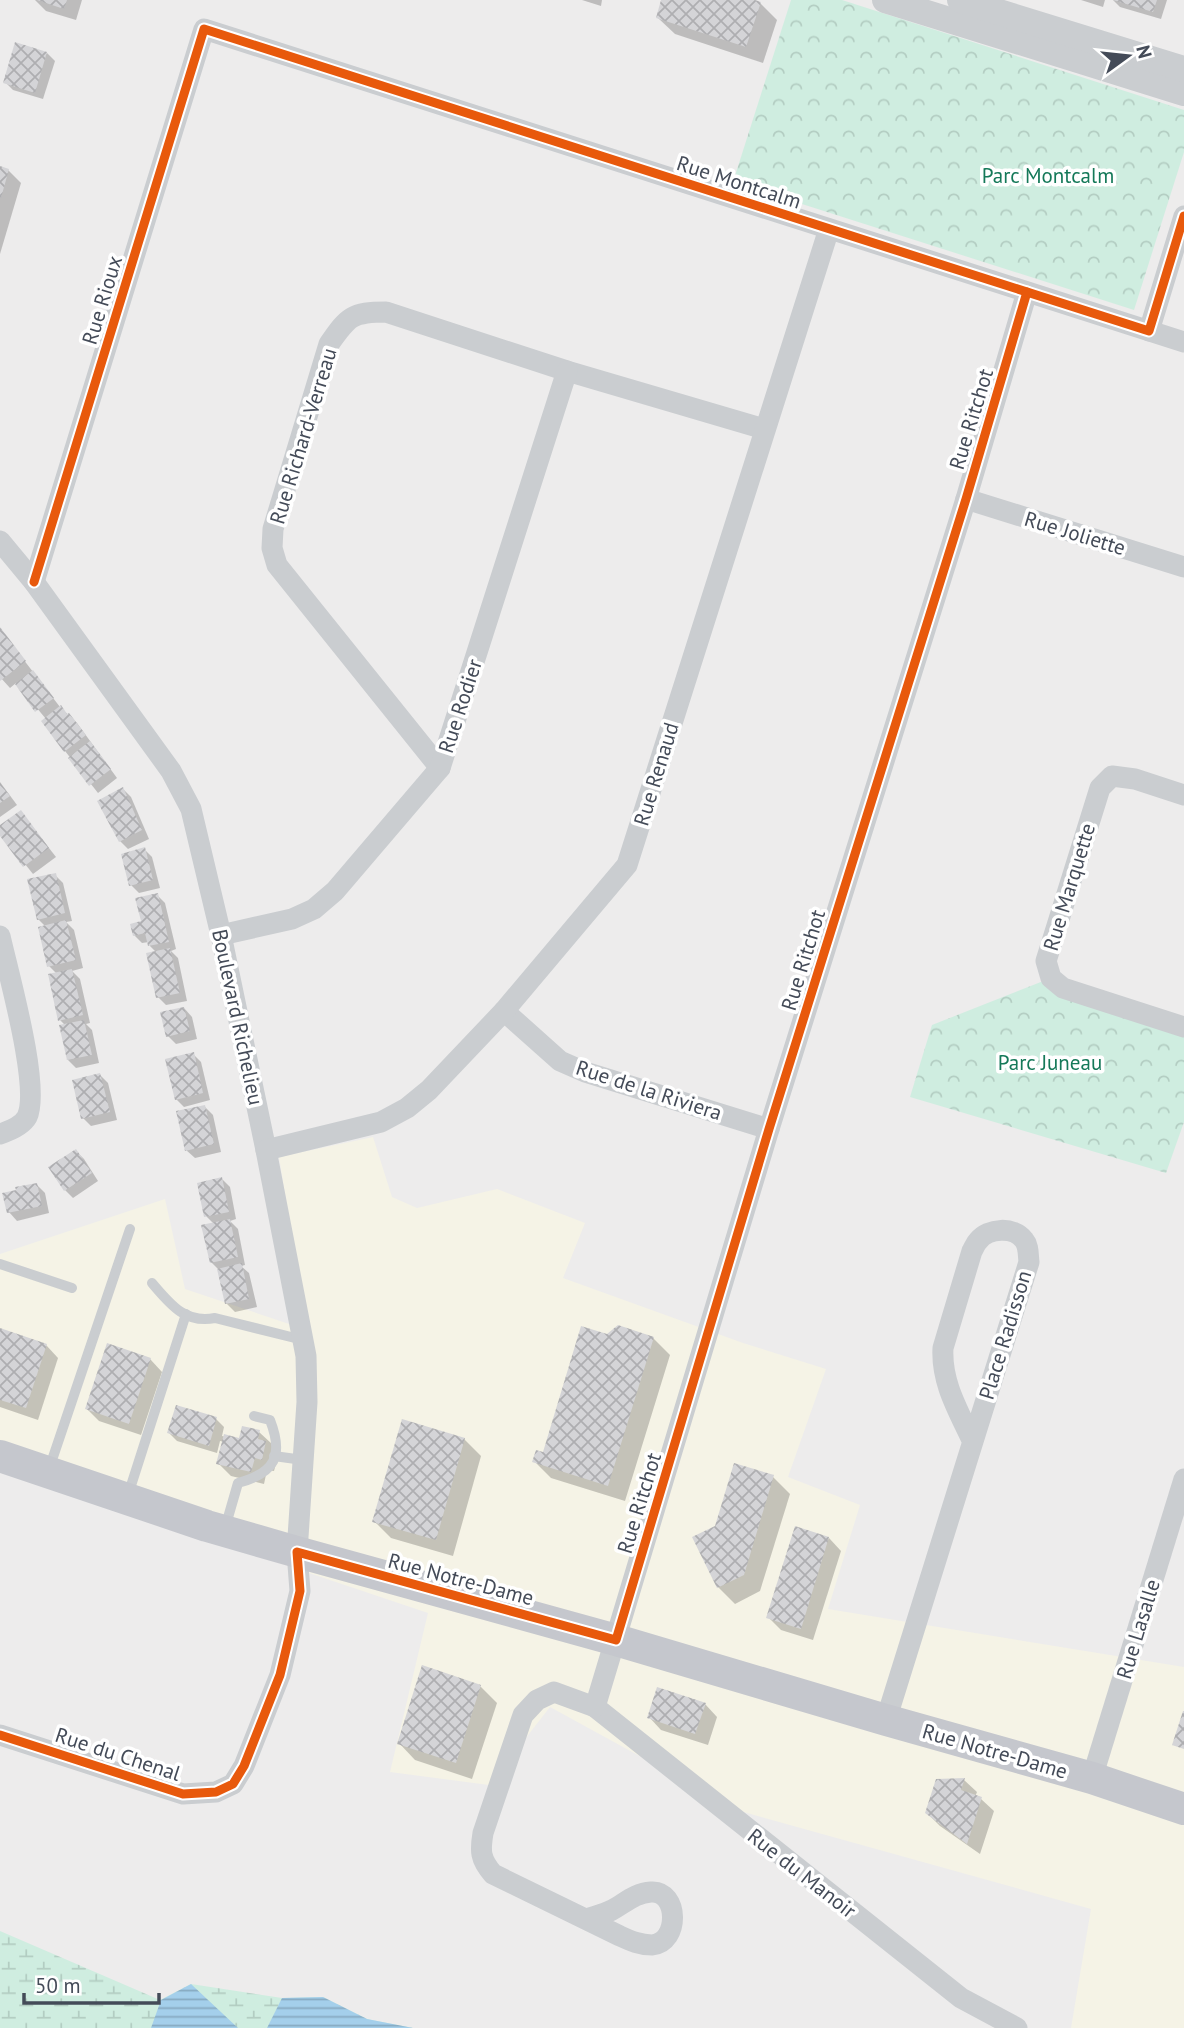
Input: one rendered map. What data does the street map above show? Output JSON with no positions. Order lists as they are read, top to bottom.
{
  "streets": {
    "main road": ["Rue Notre-Dame"],
    "street": [
      "Rue Montcalm",
      "Rue Rioux",
      "Rue Ritchot",
      "Rue Richard-Verreau",
      "Rue Joliette",
      "Rue Rodier",
      "Rue Renaud",
      "Rue Marquette",
      "Boulevard Richelieu",
      "Rue de la Riviera",
      "Place Radisson",
      "Rue Lasalle",
      "Rue du Chenal",
      "Rue du Manoir"
    ]
  },
  "crossings": [
    ["Rue Montcalm", "Rue Rioux"],
    ["Rue Montcalm", "Rue Ritchot"],
    ["Rue Montcalm", "Rue Renaud"],
    ["Rue Rioux", "Boulevard Richelieu"],
    ["Rue Ritchot", "Rue Joliette"],
    ["Rue Ritchot", "Rue de la Riviera"],
    ["Rue Ritchot", "Rue Notre-Dame"],
    ["Rue Ritchot", "Rue du Manoir"],
    ["Rue Richard-Verreau", "Rue Rodier"],
    ["Rue Richard-Verreau", "Rue Renaud"],
    ["Rue Rodier", "Boulevard Richelieu"],
    ["Rue Renaud", "Boulevard Richelieu"],
    ["Rue Renaud", "Rue de la Riviera"],
    ["Boulevard Richelieu", "Rue Notre-Dame"],
    ["Boulevard Richelieu", "Rue du Chenal"],
    ["Place Radisson", "Rue Notre-Dame"],
    ["Rue Notre-Dame", "Rue Lasalle"],
    ["Rue Notre-Dame", "Rue du Chenal"]
  ],
  "parks": ["Parc Montcalm", "Parc Juneau"],
  "scale_bar": "50 m",
  "north": "right"
}
